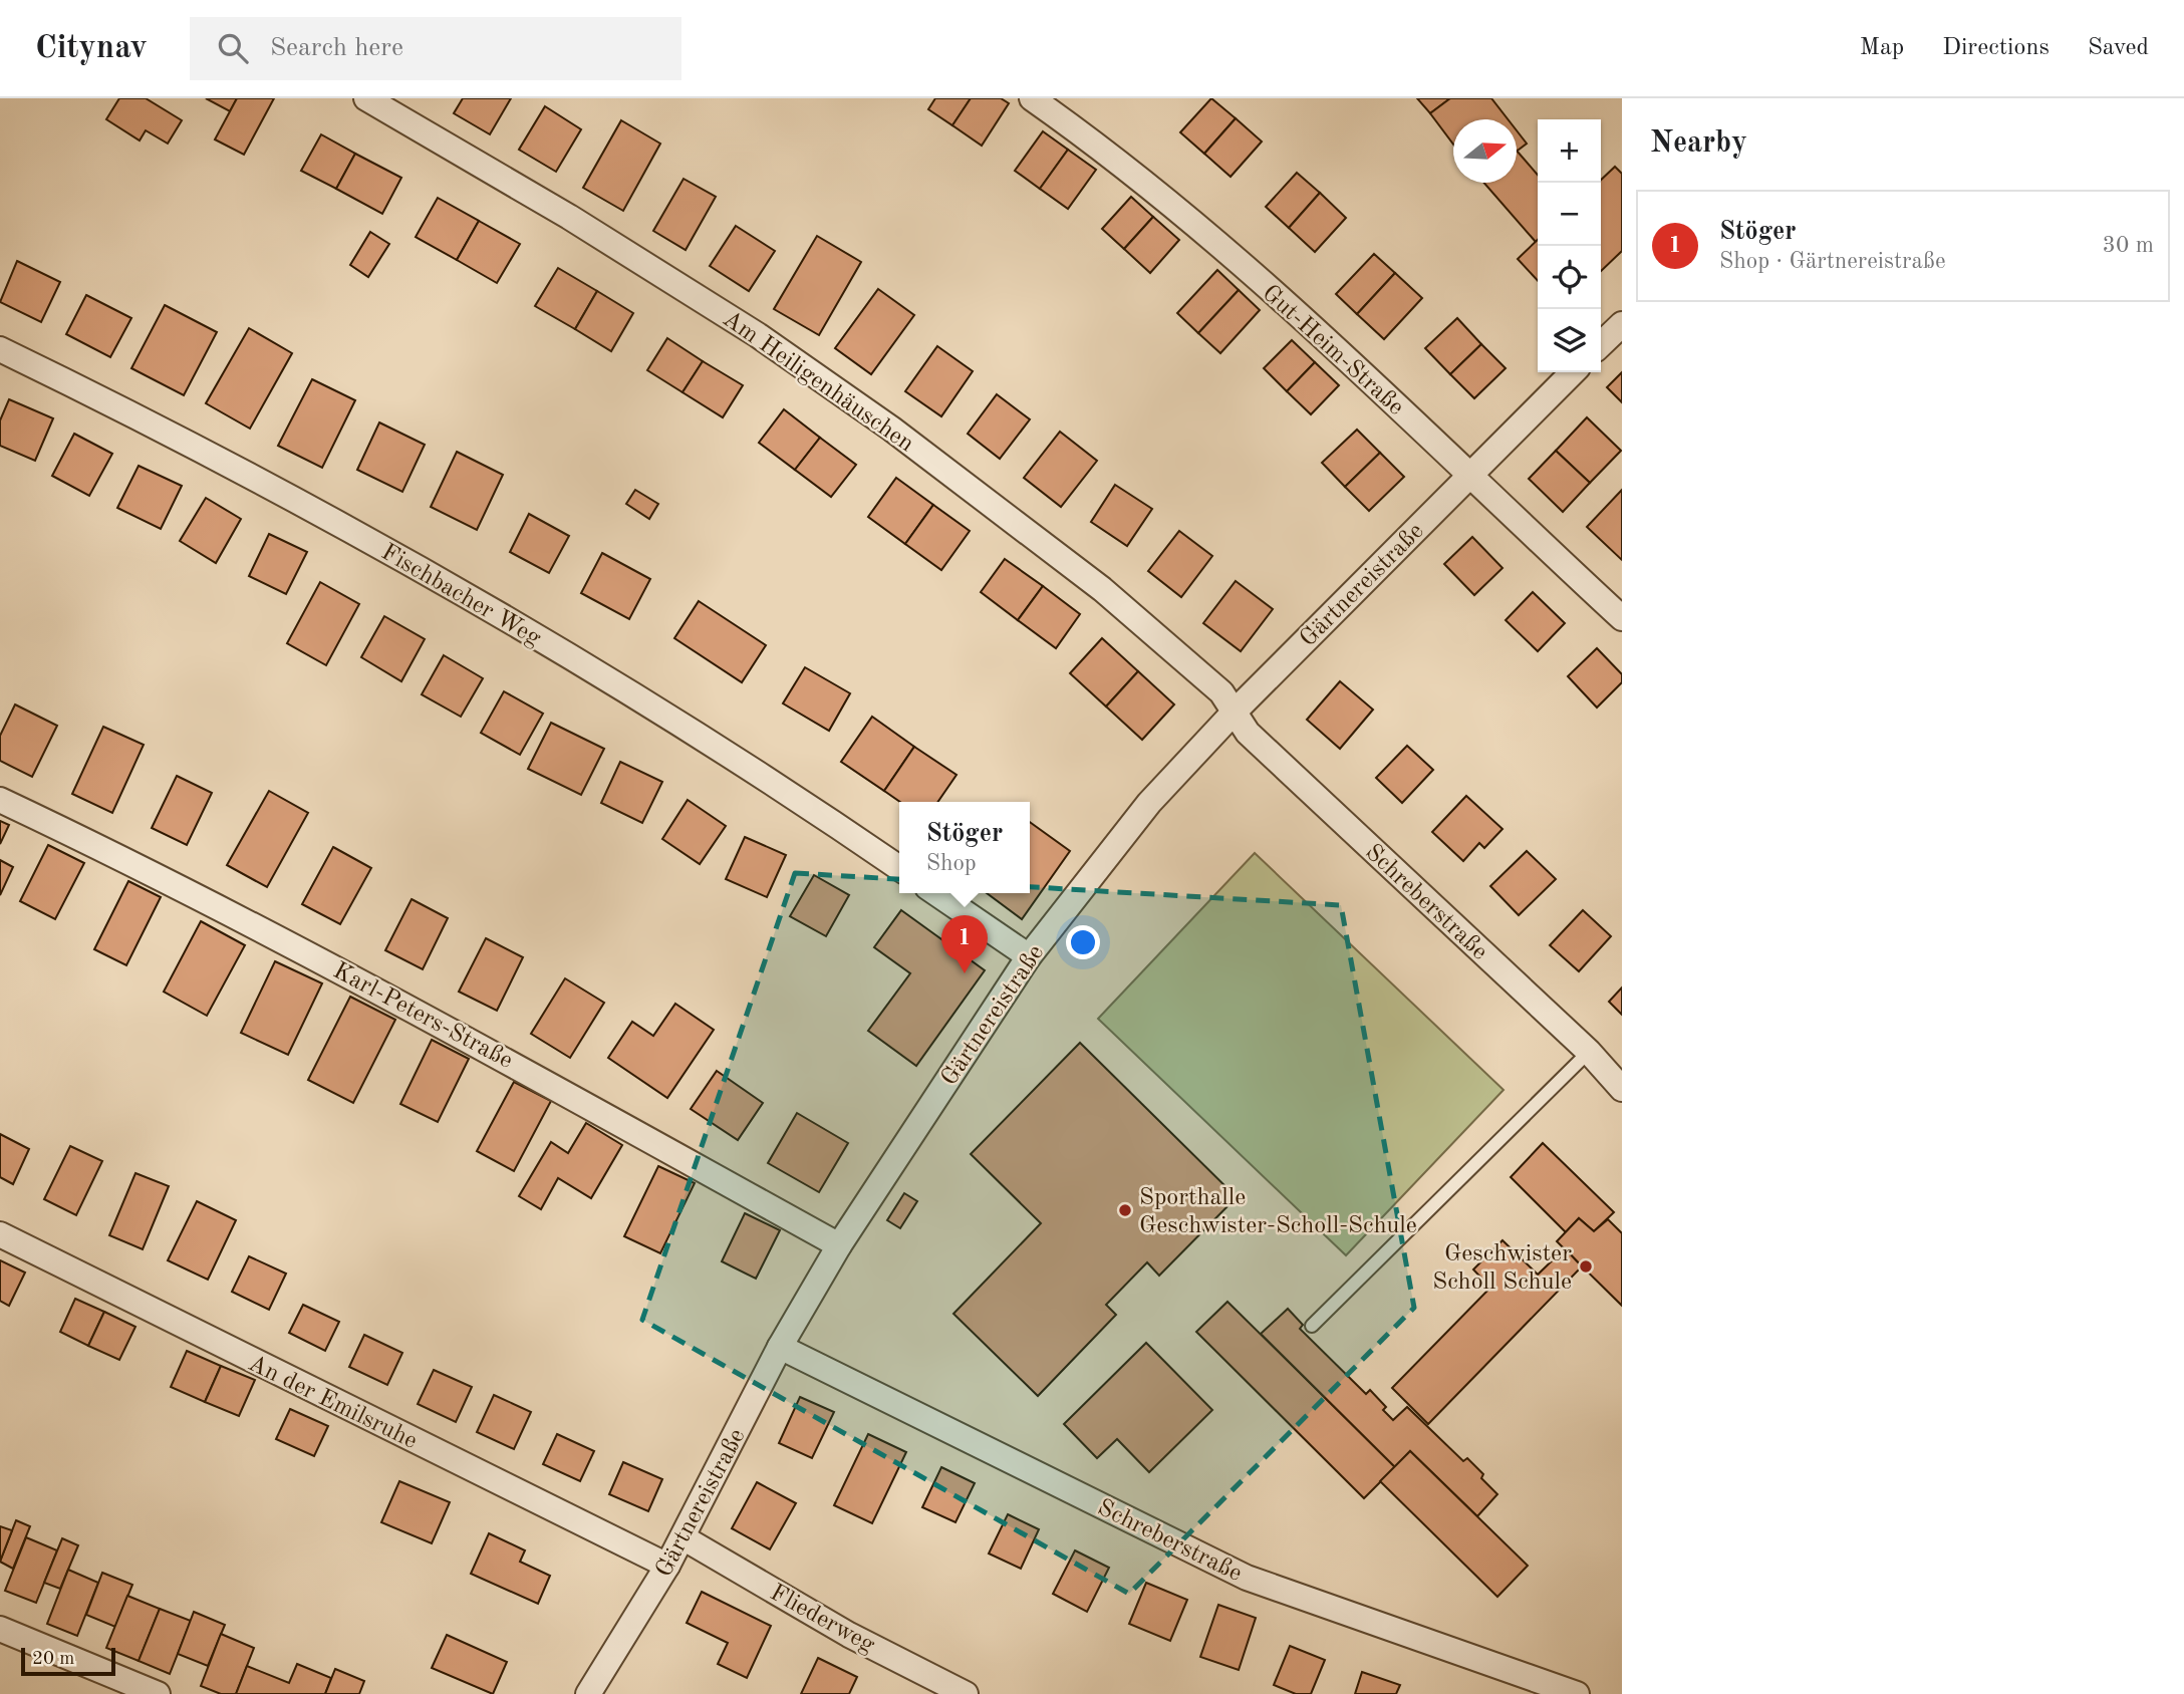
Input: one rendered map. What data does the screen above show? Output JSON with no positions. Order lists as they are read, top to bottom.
{
  "streets": {
    "street": [
      "Gut-Heim-Straße",
      "Am Heiligenhäuschen",
      "Gärtnereistraße",
      "Fischbacher Weg",
      "Schreberstraße",
      "Karl-Peters-Straße",
      "An der Emilsruhe",
      "Fliederweg"
    ]
  },
  "crossings": [
    ["Gut-Heim-Straße", "Gärtnereistraße"],
    ["Am Heiligenhäuschen", "Gärtnereistraße"],
    ["Am Heiligenhäuschen", "Schreberstraße"],
    ["Gärtnereistraße", "Schreberstraße"],
    ["Gärtnereistraße", "Karl-Peters-Straße"],
    ["Gärtnereistraße", "An der Emilsruhe"],
    ["Gärtnereistraße", "Fliederweg"]
  ],
  "places": ["Sporthalle Geschwister-Scholl-Schule", "Geschwister Scholl Schule"],
  "scale_bar": "20 m",
  "north": "right",
  "page": {
    "header": "Citynav",
    "search": "Search here",
    "nav": ["Map", "Directions", "Saved"],
    "heading": "Nearby",
    "map_buttons": ["+", "−"],
    "list": [
      {
        "mark": "1",
        "name": "Stöger",
        "note": "Shop · Gärtnereistraße",
        "value": "30 m"
      }
    ],
    "popup": ["Stöger", "Shop"],
    "pins": "1",
    "scale": "20 m"
  }
}
